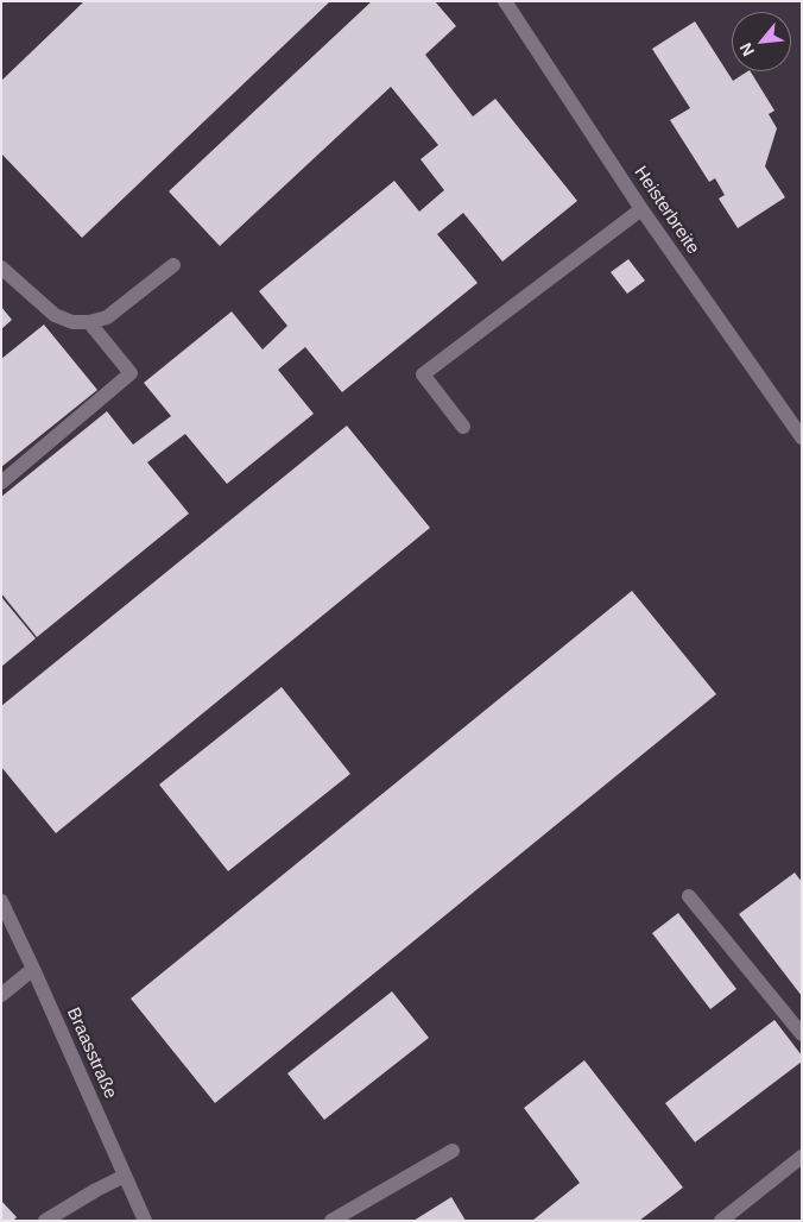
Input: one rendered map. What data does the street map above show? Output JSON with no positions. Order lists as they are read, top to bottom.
{
  "streets": {
    "street": ["Heisterbreite", "Braasstraße"]
  },
  "north": "bottom left"
}
